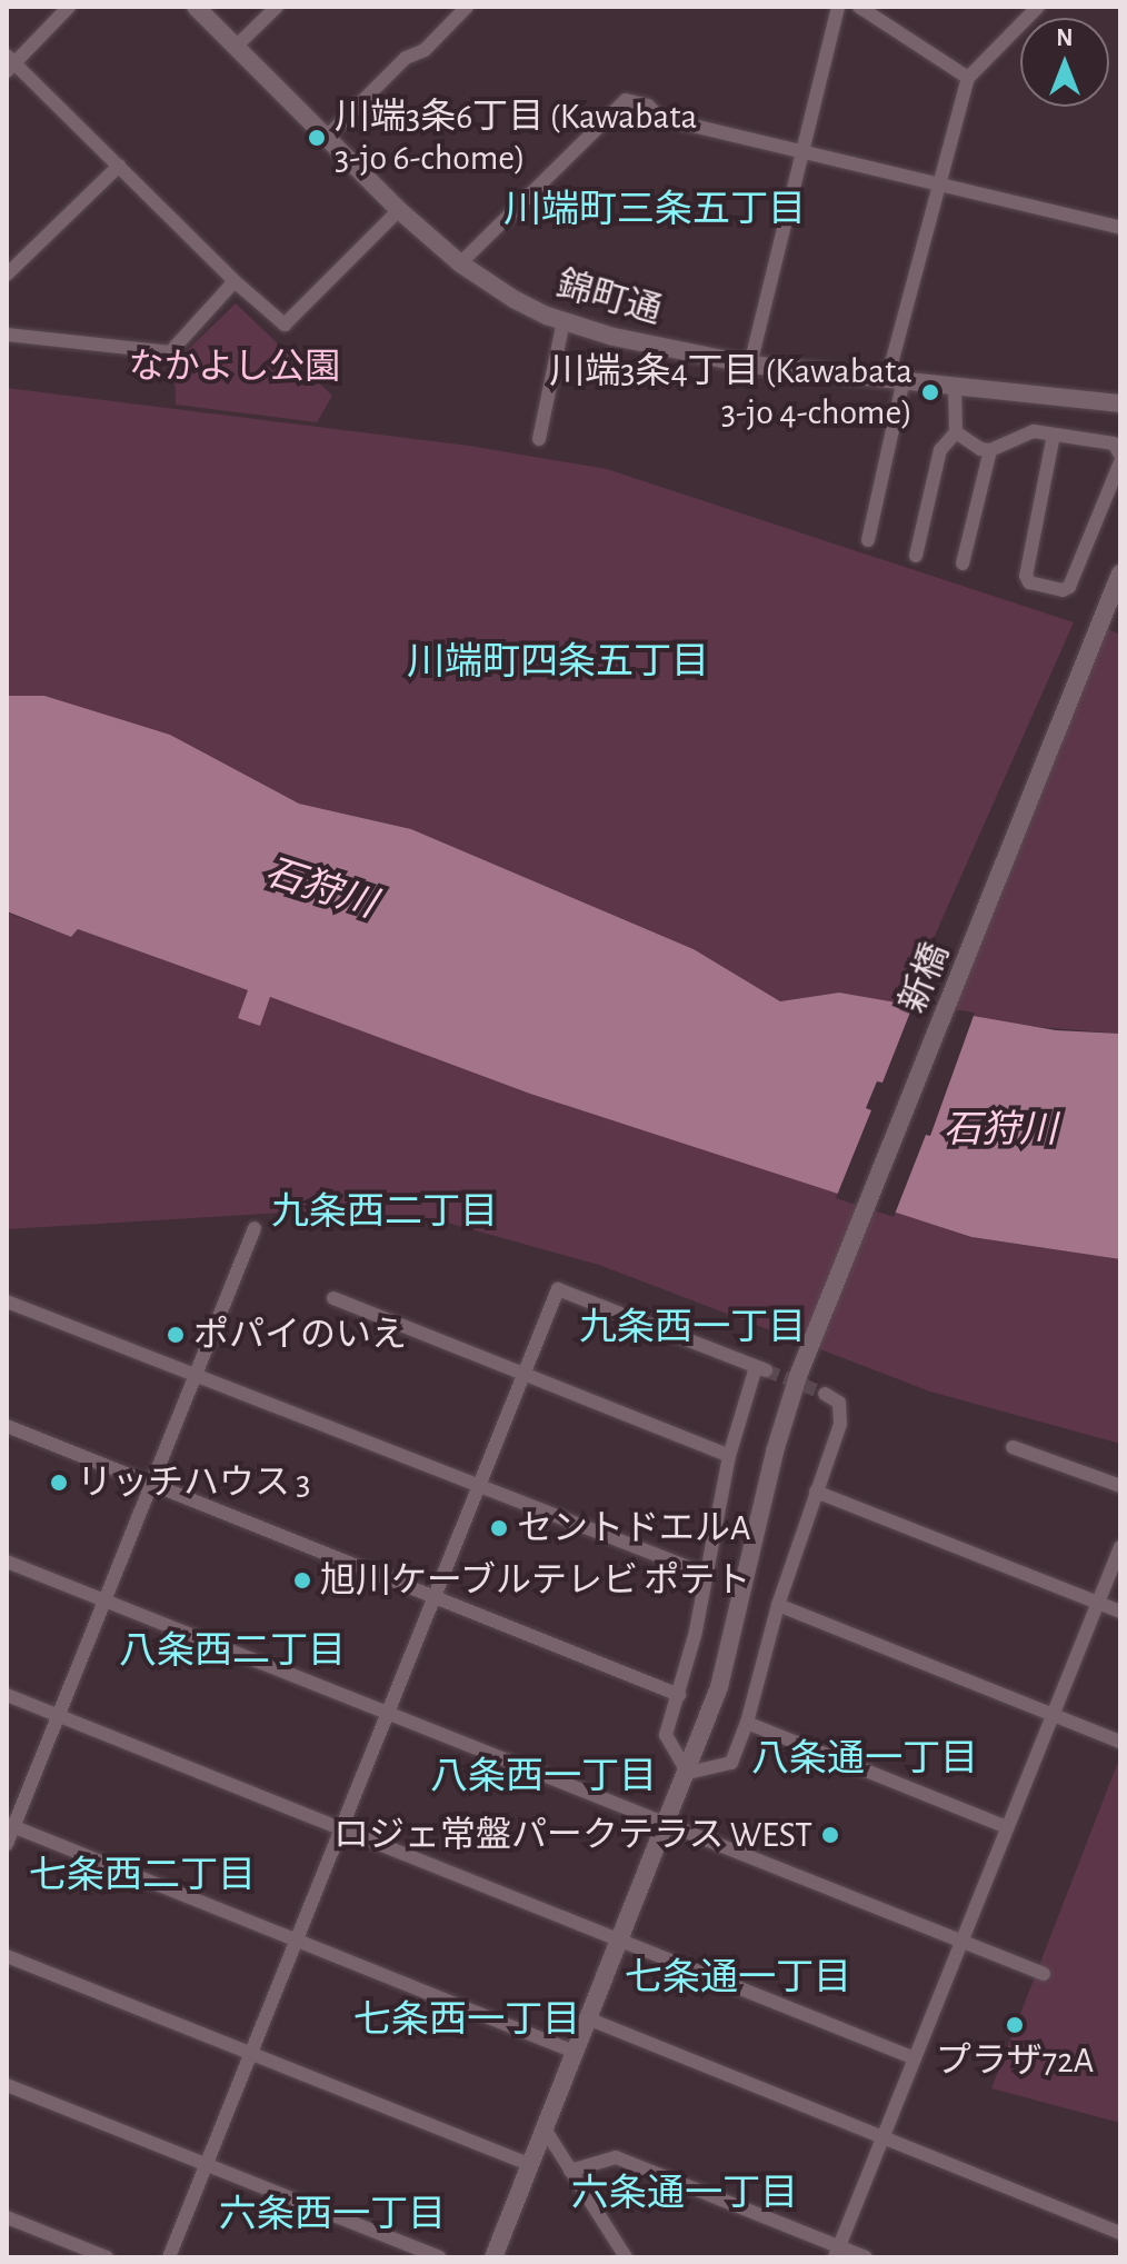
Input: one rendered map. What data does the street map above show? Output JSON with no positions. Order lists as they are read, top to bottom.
{
  "streets": {
    "street": ["錦町通", "新橋"]
  },
  "districts": [
    "川端町三条五丁目",
    "川端町四条五丁目",
    "九条西二丁目",
    "九条西一丁目",
    "八条西二丁目",
    "八条通一丁目",
    "八条西一丁目",
    "七条西二丁目",
    "七条通一丁目",
    "七条西一丁目",
    "六条通一丁目",
    "六条西一丁目"
  ],
  "water": ["石狩川"],
  "parks": ["なかよし公園"],
  "places": [
    "川端3条6丁目 (Kawabata 3-jo 6-chome)",
    "川端3条4丁目 (Kawabata 3-jo 4-chome)",
    "ポパイのいえ",
    "リッチハウス 3",
    "セントドエルA",
    "旭川ケーブルテレビ ポテト",
    "ロジェ常盤パークテラス WEST",
    "プラザ72A"
  ],
  "north": "top"
}
